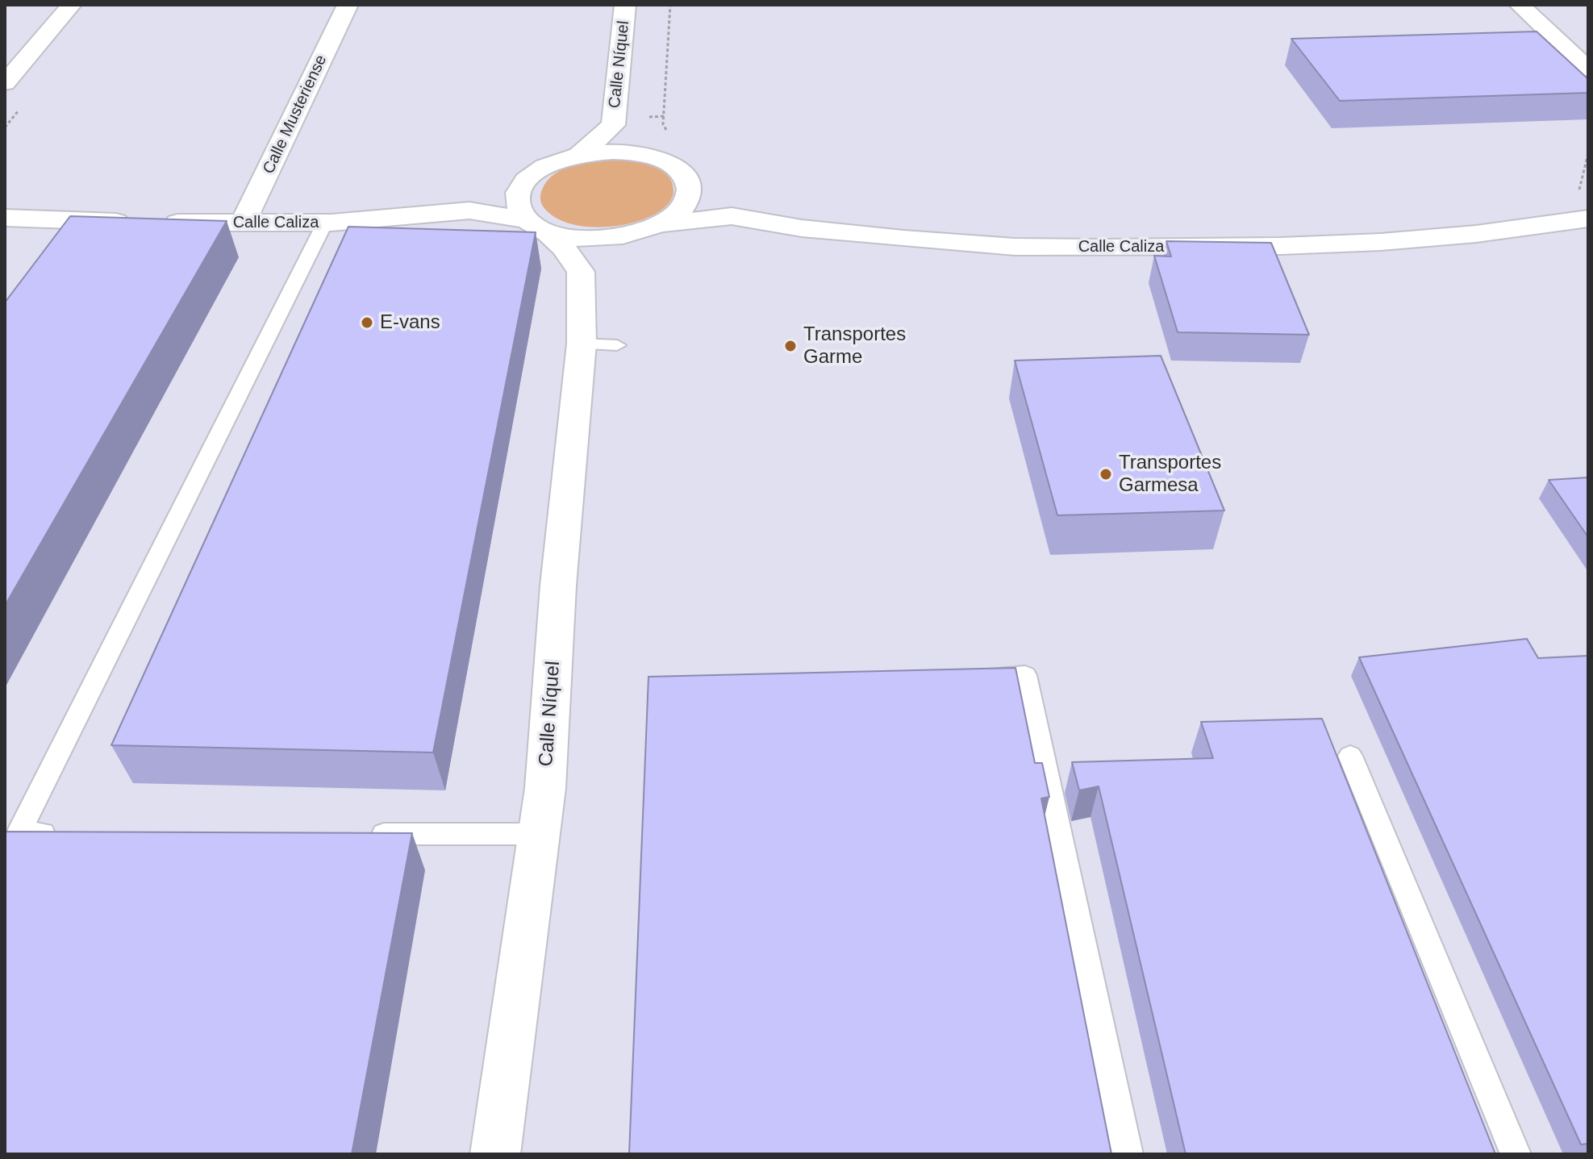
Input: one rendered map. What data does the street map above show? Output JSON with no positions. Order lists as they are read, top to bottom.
{
  "streets": {
    "street": ["Calle Níquel", "Calle Musteriense", "Calle Caliza"]
  },
  "crossings": [
    ["Calle Níquel", "Calle Caliza"],
    ["Calle Musteriense", "Calle Caliza"]
  ],
  "places": ["E-vans", "Transportes Garme", "Transportes Garmesa"]
}
